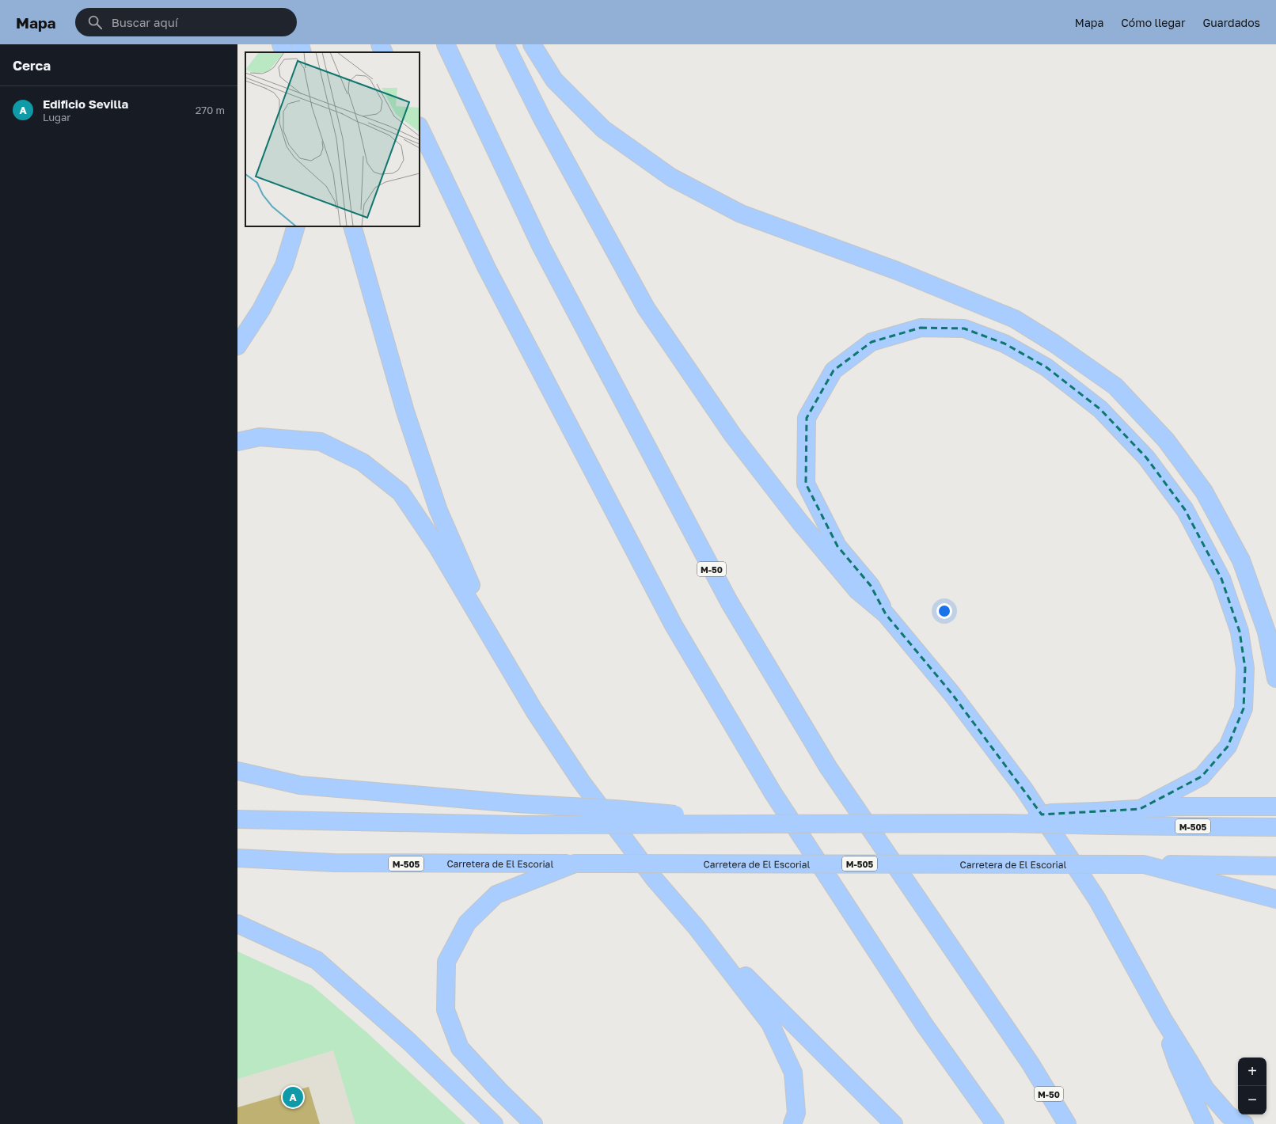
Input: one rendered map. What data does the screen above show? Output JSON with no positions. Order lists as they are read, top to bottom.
{
  "streets": {
    "highway": ["M-50", "M-505", "Carretera de El Escorial"]
  },
  "page": {
    "header": "Mapa",
    "search": "Buscar aquí",
    "nav": ["Mapa", "Cómo llegar", "Guardados"],
    "heading": "Cerca",
    "list": [
      {
        "mark": "A",
        "name": "Edificio Sevilla",
        "note": "Lugar",
        "value": "270 m"
      }
    ],
    "map_buttons": ["+", "−"],
    "pins": "A"
  }
}
